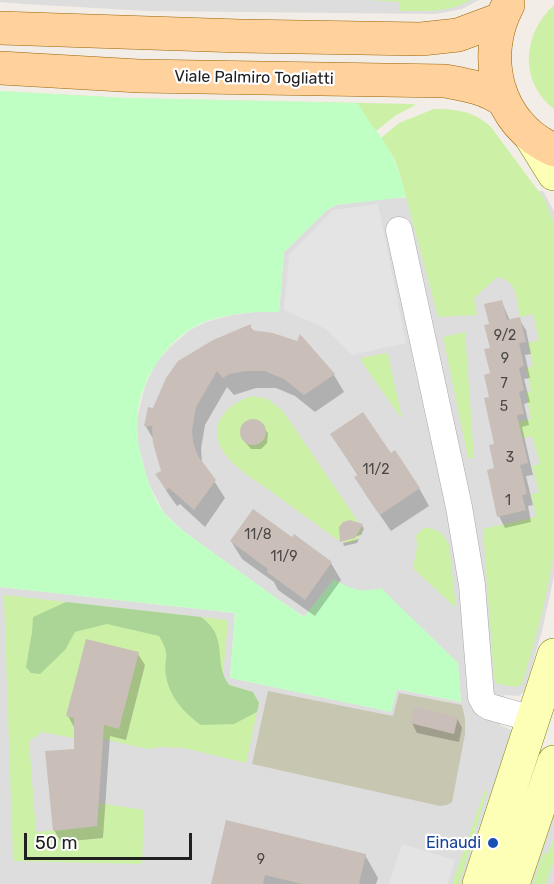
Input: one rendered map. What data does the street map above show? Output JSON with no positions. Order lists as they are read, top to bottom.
{
  "streets": {
    "main road": ["Viale Palmiro Togliatti"]
  },
  "places": ["Einaudi"],
  "house_numbers": [
    "9/2",
    "9",
    "7",
    "5",
    "3",
    "11/2",
    "1",
    "11/8",
    "11/9",
    "9"
  ],
  "scale_bar": "50 m"
}
